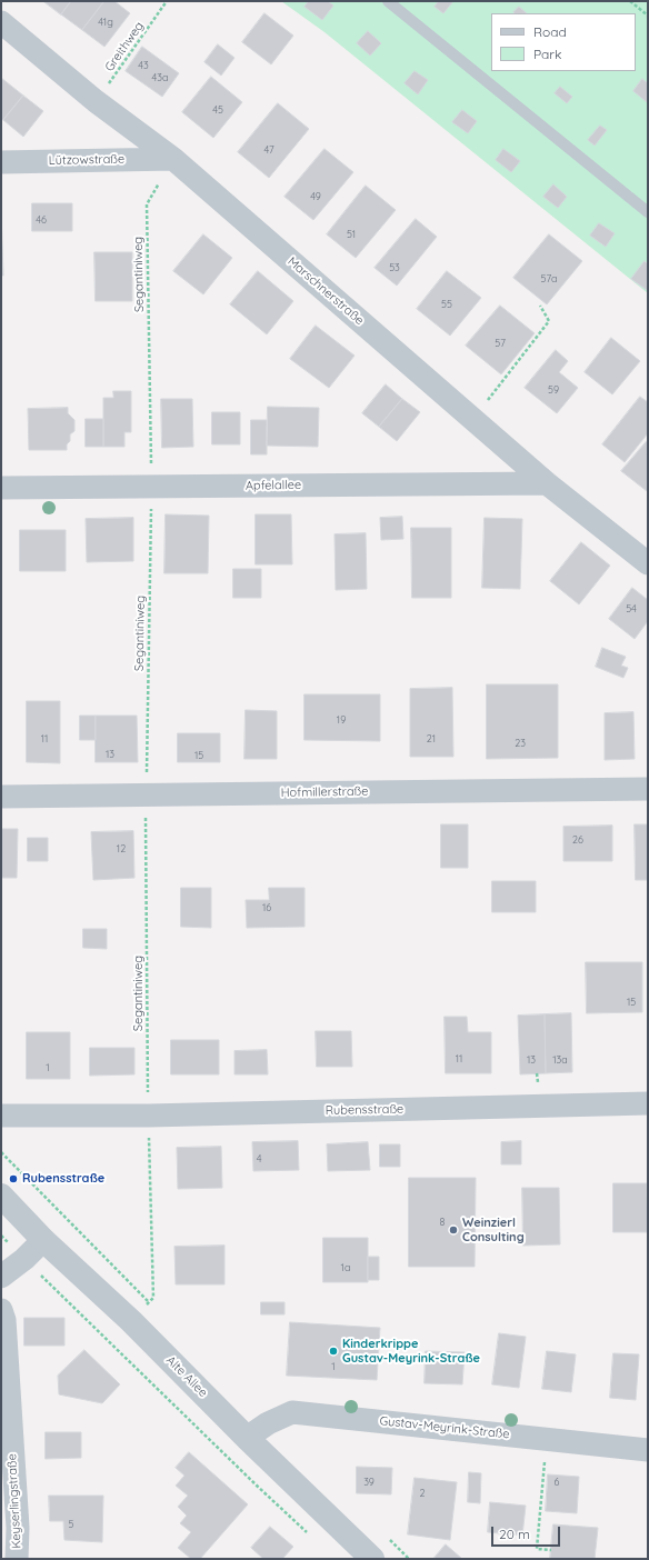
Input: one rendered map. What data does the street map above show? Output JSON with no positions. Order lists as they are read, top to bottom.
{
  "streets": {
    "street": [
      "Lützowstraße",
      "Marschnerstraße",
      "Apfelallee",
      "Hofmillerstraße",
      "Rubensstraße",
      "Alte Allee",
      "Gustav-Meyrink-Straße",
      "Keyserlingstraße"
    ],
    "path": ["Greithweg", "Segantiniweg"]
  },
  "crossings": [
    ["Greithweg", "Marschnerstraße"],
    ["Lützowstraße", "Segantiniweg"],
    ["Lützowstraße", "Marschnerstraße"],
    ["Segantiniweg", "Marschnerstraße"],
    ["Segantiniweg", "Apfelallee"],
    ["Segantiniweg", "Hofmillerstraße"],
    ["Segantiniweg", "Rubensstraße"],
    ["Marschnerstraße", "Apfelallee"],
    ["Alte Allee", "Gustav-Meyrink-Straße"]
  ],
  "places": ["Rubensstraße", "Weinzierl Consulting", "Kinderkrippe Gustav-Meyrink-Straße"],
  "house_numbers": [
    "41g",
    "43",
    "43a",
    "45",
    "47",
    "49",
    "46",
    "51",
    "53",
    "57a",
    "55",
    "57",
    "59",
    "54",
    "19",
    "11",
    "21",
    "23",
    "13",
    "15",
    "26",
    "12",
    "16",
    "15",
    "11",
    "13",
    "13a",
    "1",
    "4",
    "8",
    "1a",
    "1",
    "39",
    "6",
    "2",
    "5"
  ],
  "legend": ["Road", "Park"],
  "scale_bar": "20 m"
}
